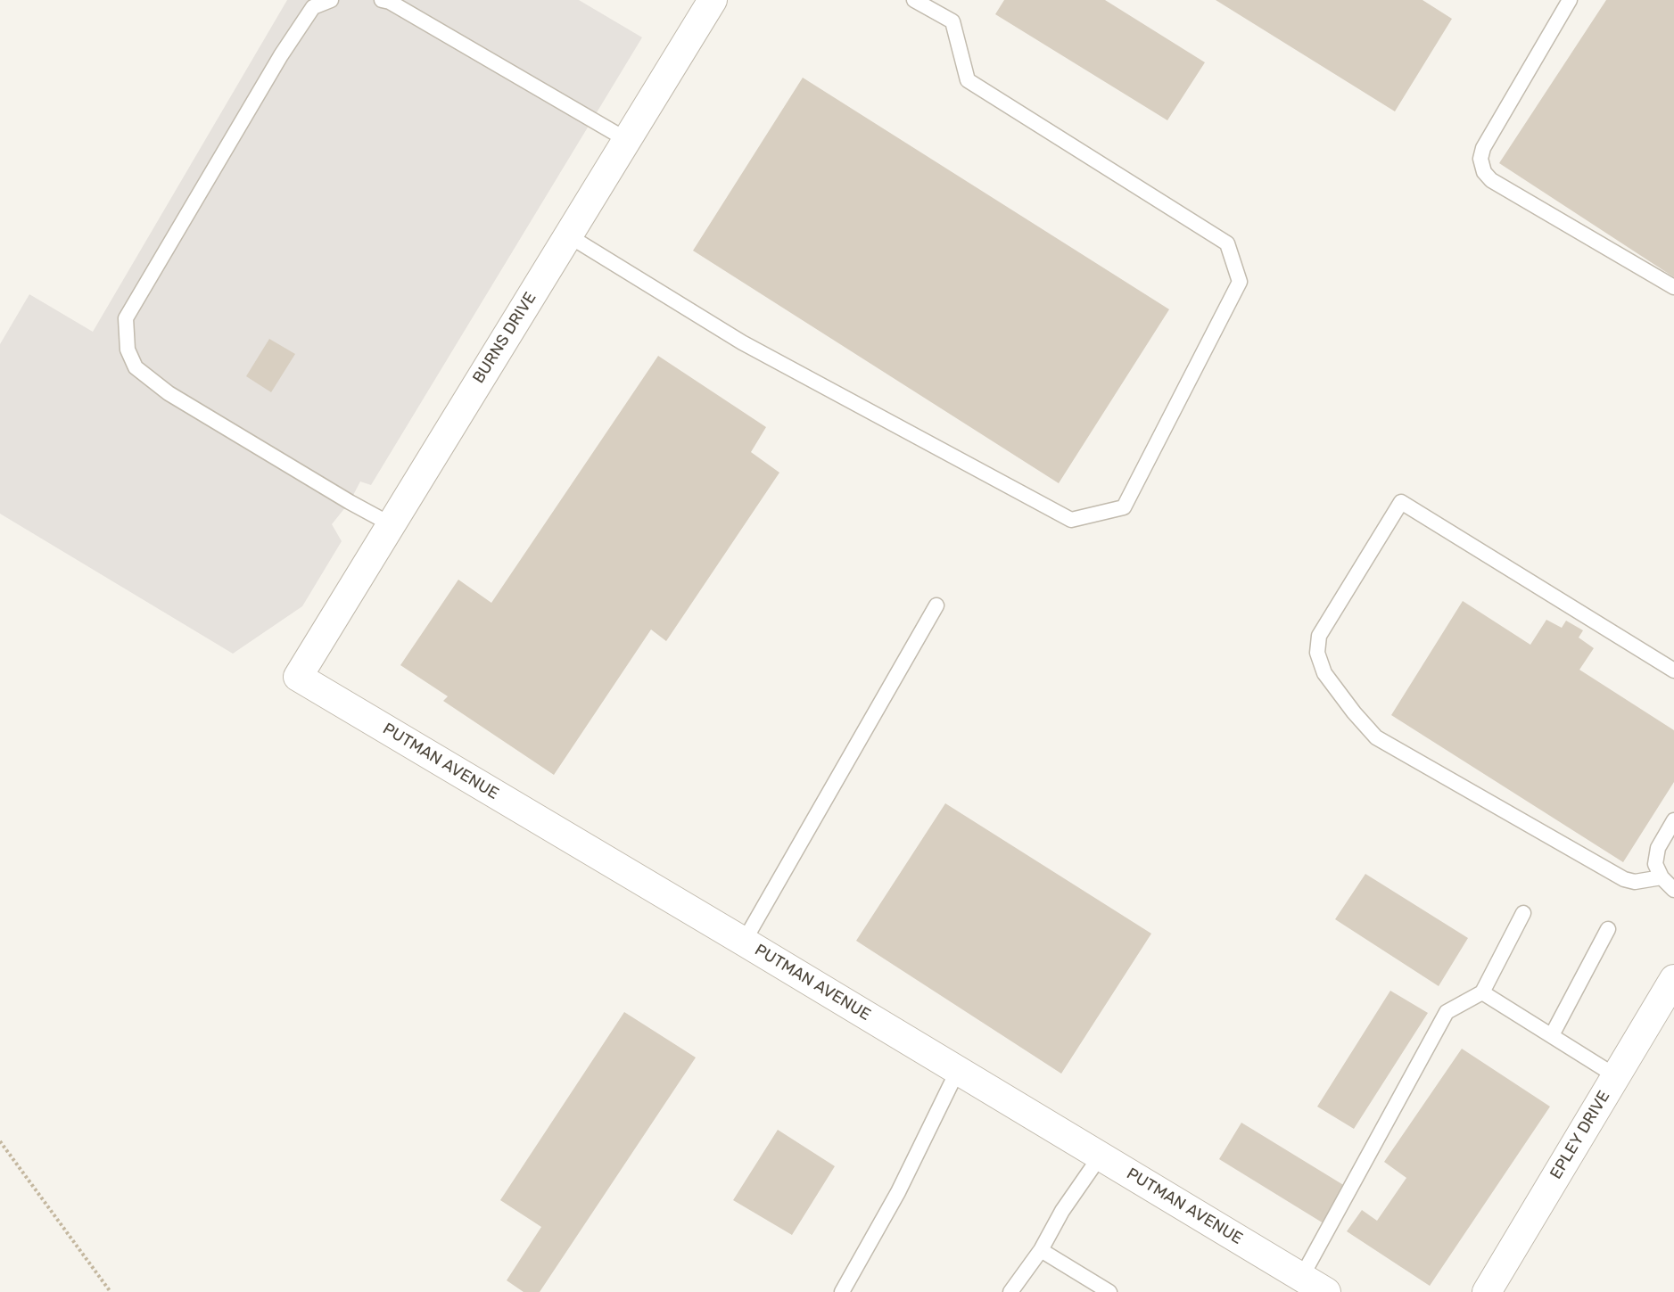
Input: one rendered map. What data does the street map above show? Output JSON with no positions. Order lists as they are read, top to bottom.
{
  "streets": {
    "street": ["BURNS DRIVE", "PUTMAN AVENUE", "EPLEY DRIVE"]
  },
  "crossings": [
    ["BURNS DRIVE", "PUTMAN AVENUE"]
  ]
}
